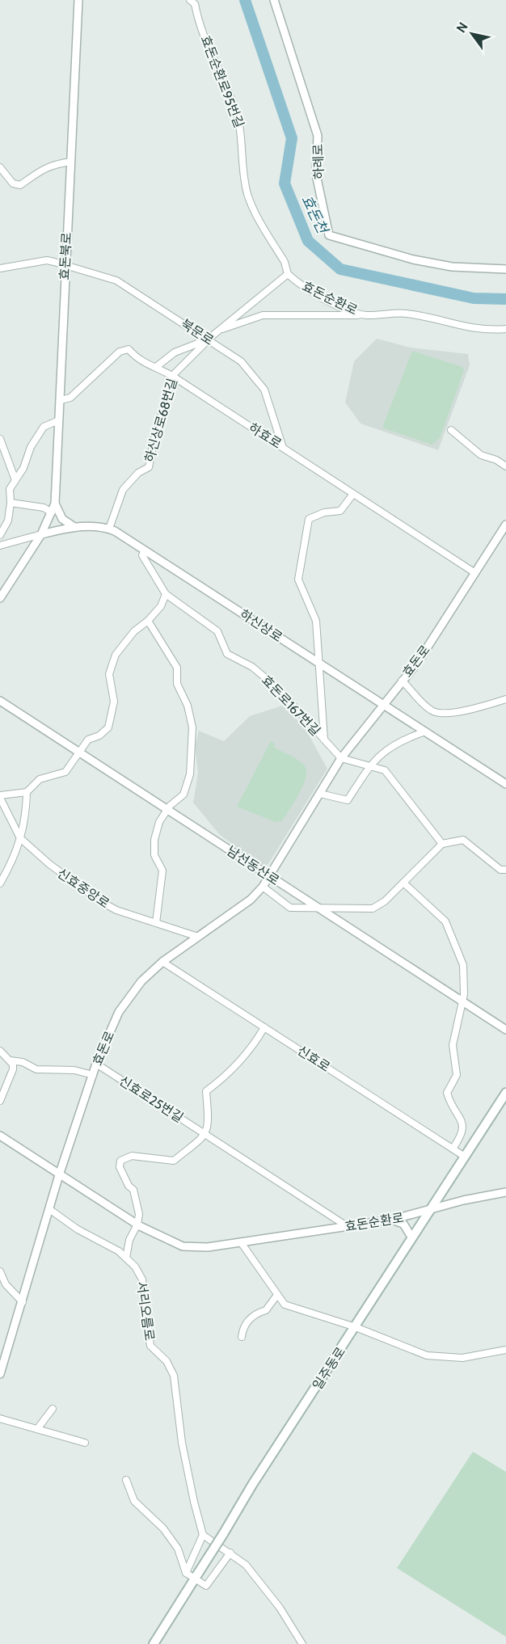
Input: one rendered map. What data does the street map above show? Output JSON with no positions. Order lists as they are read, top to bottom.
{
  "streets": {
    "main road": ["일주동로"],
    "street": [
      "효돈순환로95번길",
      "하례로",
      "효돈북로",
      "효돈순환로",
      "북문로",
      "하신상로68번길",
      "하효로",
      "하신상로",
      "효돈로",
      "효돈로167번길",
      "남선동산로",
      "신효중앙로",
      "신효로",
      "신효로25번길",
      "서리오름로"
    ]
  },
  "crossings": [
    ["효돈순환로95번길", "효돈순환로"],
    ["효돈북로", "북문로"],
    ["효돈북로", "하효로"],
    ["효돈순환로", "북문로"],
    ["효돈순환로", "하신상로68번길"],
    ["효돈순환로", "하효로"],
    ["효돈순환로", "효돈로"],
    ["효돈순환로", "신효로25번길"],
    ["효돈순환로", "일주동로"],
    ["북문로", "하신상로68번길"],
    ["북문로", "하효로"],
    ["하신상로68번길", "하효로"],
    ["하신상로68번길", "하신상로"],
    ["하효로", "효돈로"],
    ["하효로", "효돈로167번길"],
    ["하신상로", "효돈로"],
    ["하신상로", "효돈로167번길"],
    ["효돈로", "효돈로167번길"],
    ["효돈로", "남선동산로"],
    ["효돈로", "신효중앙로"],
    ["효돈로", "신효로"],
    ["효돈로", "신효로25번길"],
    ["효돈로", "서리오름로"],
    ["신효로", "일주동로"]
  ],
  "water": ["효돈천"],
  "north": "top left"
}
